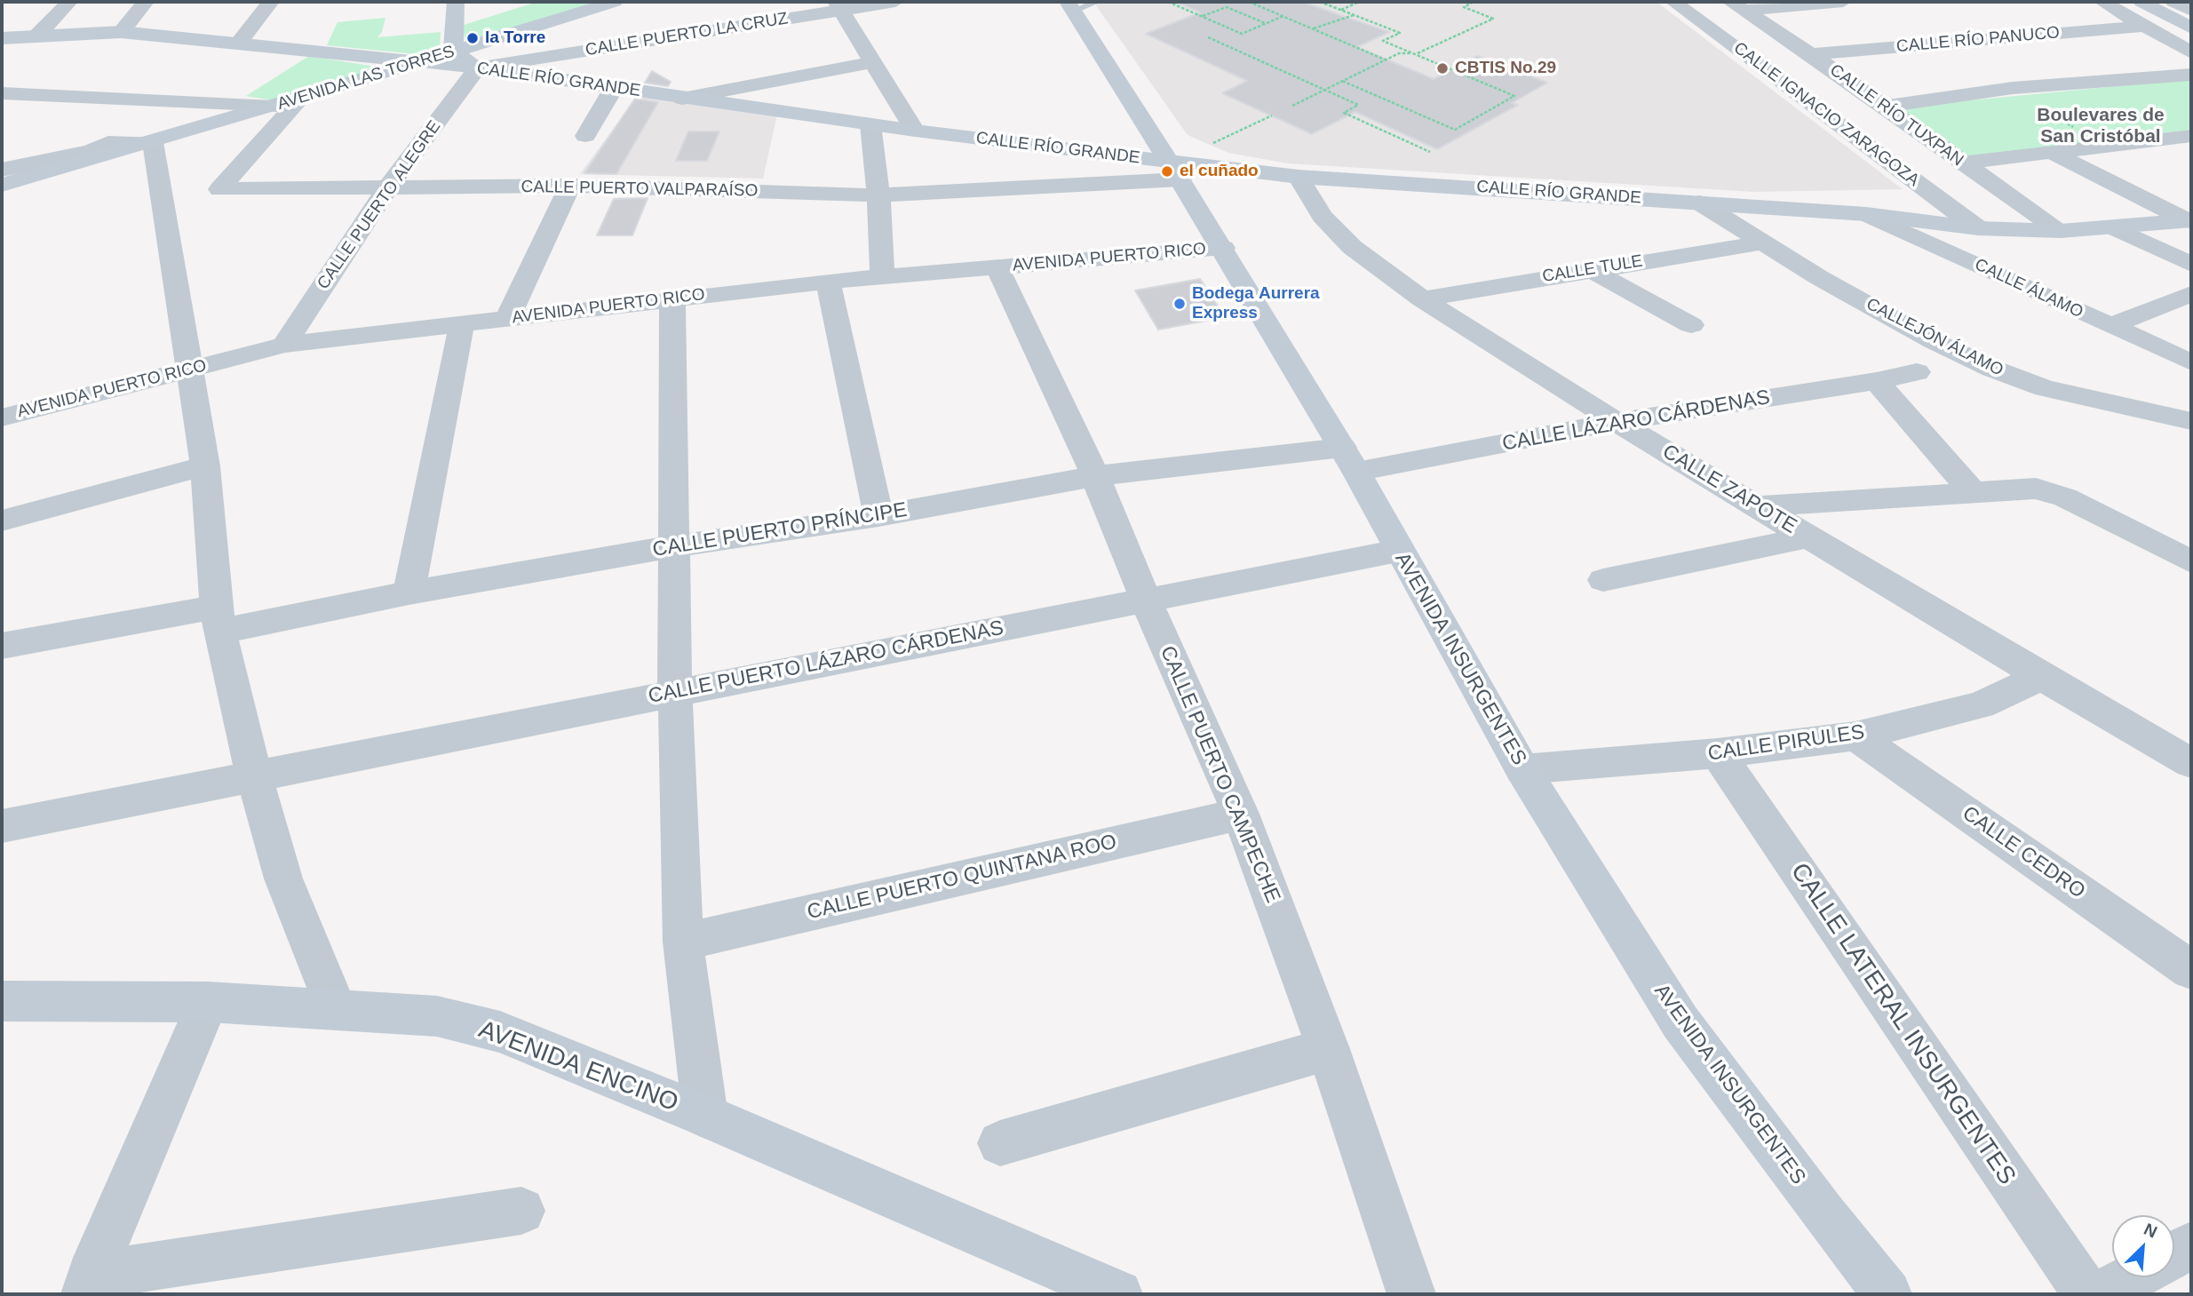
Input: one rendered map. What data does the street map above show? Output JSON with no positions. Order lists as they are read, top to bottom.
{
  "streets": {
    "main road": [
      "AVENIDA LAS TORRES",
      "CALLE RÍO GRANDE",
      "AVENIDA INSURGENTES",
      "AVENIDA ENCINO"
    ],
    "street": [
      "CALLE PUERTO LA CRUZ",
      "CALLE RÍO PANUCO",
      "CALLE IGNACIO ZARAGOZA",
      "CALLE RÍO TUXPAN",
      "CALLE PUERTO VALPARAÍSO",
      "CALLE PUERTO ALEGRE",
      "AVENIDA PUERTO RICO",
      "CALLE TULE",
      "CALLE ÁLAMO",
      "CALLEJÓN ÁLAMO",
      "CALLE LÁZARO CÁRDENAS",
      "CALLE ZAPOTE",
      "CALLE PUERTO PRÍNCIPE",
      "CALLE PUERTO LÁZARO CÁRDENAS",
      "CALLE PIRULES",
      "CALLE PUERTO CAMPECHE",
      "CALLE CEDRO",
      "CALLE PUERTO QUINTANA ROO",
      "CALLE LATERAL INSURGENTES"
    ]
  },
  "crossings": [
    ["CALLE PUERTO LA CRUZ", "CALLE RÍO GRANDE"],
    ["CALLE PUERTO LA CRUZ", "CALLE PUERTO ALEGRE"],
    ["CALLE RÍO PANUCO", "CALLE RÍO TUXPAN"],
    ["AVENIDA LAS TORRES", "CALLE RÍO GRANDE"],
    ["AVENIDA LAS TORRES", "CALLE PUERTO VALPARAÍSO"],
    ["CALLE RÍO GRANDE", "CALLE IGNACIO ZARAGOZA"],
    ["CALLE RÍO GRANDE", "CALLE RÍO TUXPAN"],
    ["CALLE RÍO GRANDE", "CALLE PUERTO VALPARAÍSO"],
    ["CALLE RÍO GRANDE", "CALLE PUERTO ALEGRE"],
    ["CALLE RÍO GRANDE", "CALLE ÁLAMO"],
    ["CALLE RÍO GRANDE", "CALLEJÓN ÁLAMO"],
    ["CALLE RÍO GRANDE", "CALLE ZAPOTE"],
    ["CALLE RÍO GRANDE", "AVENIDA INSURGENTES"],
    ["CALLE PUERTO VALPARAÍSO", "CALLE PUERTO ALEGRE"],
    ["CALLE PUERTO VALPARAÍSO", "AVENIDA INSURGENTES"],
    ["CALLE PUERTO ALEGRE", "AVENIDA PUERTO RICO"],
    ["AVENIDA PUERTO RICO", "AVENIDA INSURGENTES"],
    ["AVENIDA PUERTO RICO", "CALLE PUERTO CAMPECHE"],
    ["CALLE TULE", "CALLEJÓN ÁLAMO"],
    ["CALLE TULE", "CALLE ZAPOTE"],
    ["CALLE LÁZARO CÁRDENAS", "CALLE ZAPOTE"],
    ["CALLE LÁZARO CÁRDENAS", "CALLE PUERTO PRÍNCIPE"],
    ["CALLE LÁZARO CÁRDENAS", "AVENIDA INSURGENTES"],
    ["CALLE ZAPOTE", "CALLE PIRULES"],
    ["CALLE PUERTO PRÍNCIPE", "AVENIDA INSURGENTES"],
    ["CALLE PUERTO PRÍNCIPE", "CALLE PUERTO CAMPECHE"],
    ["AVENIDA INSURGENTES", "CALLE PUERTO LÁZARO CÁRDENAS"],
    ["AVENIDA INSURGENTES", "CALLE PIRULES"],
    ["CALLE PUERTO LÁZARO CÁRDENAS", "CALLE PUERTO CAMPECHE"],
    ["CALLE PIRULES", "CALLE CEDRO"],
    ["CALLE PIRULES", "CALLE LATERAL INSURGENTES"],
    ["CALLE PUERTO CAMPECHE", "CALLE PUERTO QUINTANA ROO"]
  ],
  "districts": ["Boulevares de San Cristóbal"],
  "places": [
    "la Torre",
    "CBTIS No.29",
    "el cuñado",
    "Bodega Aurrera Express"
  ],
  "north": "top right"
}
